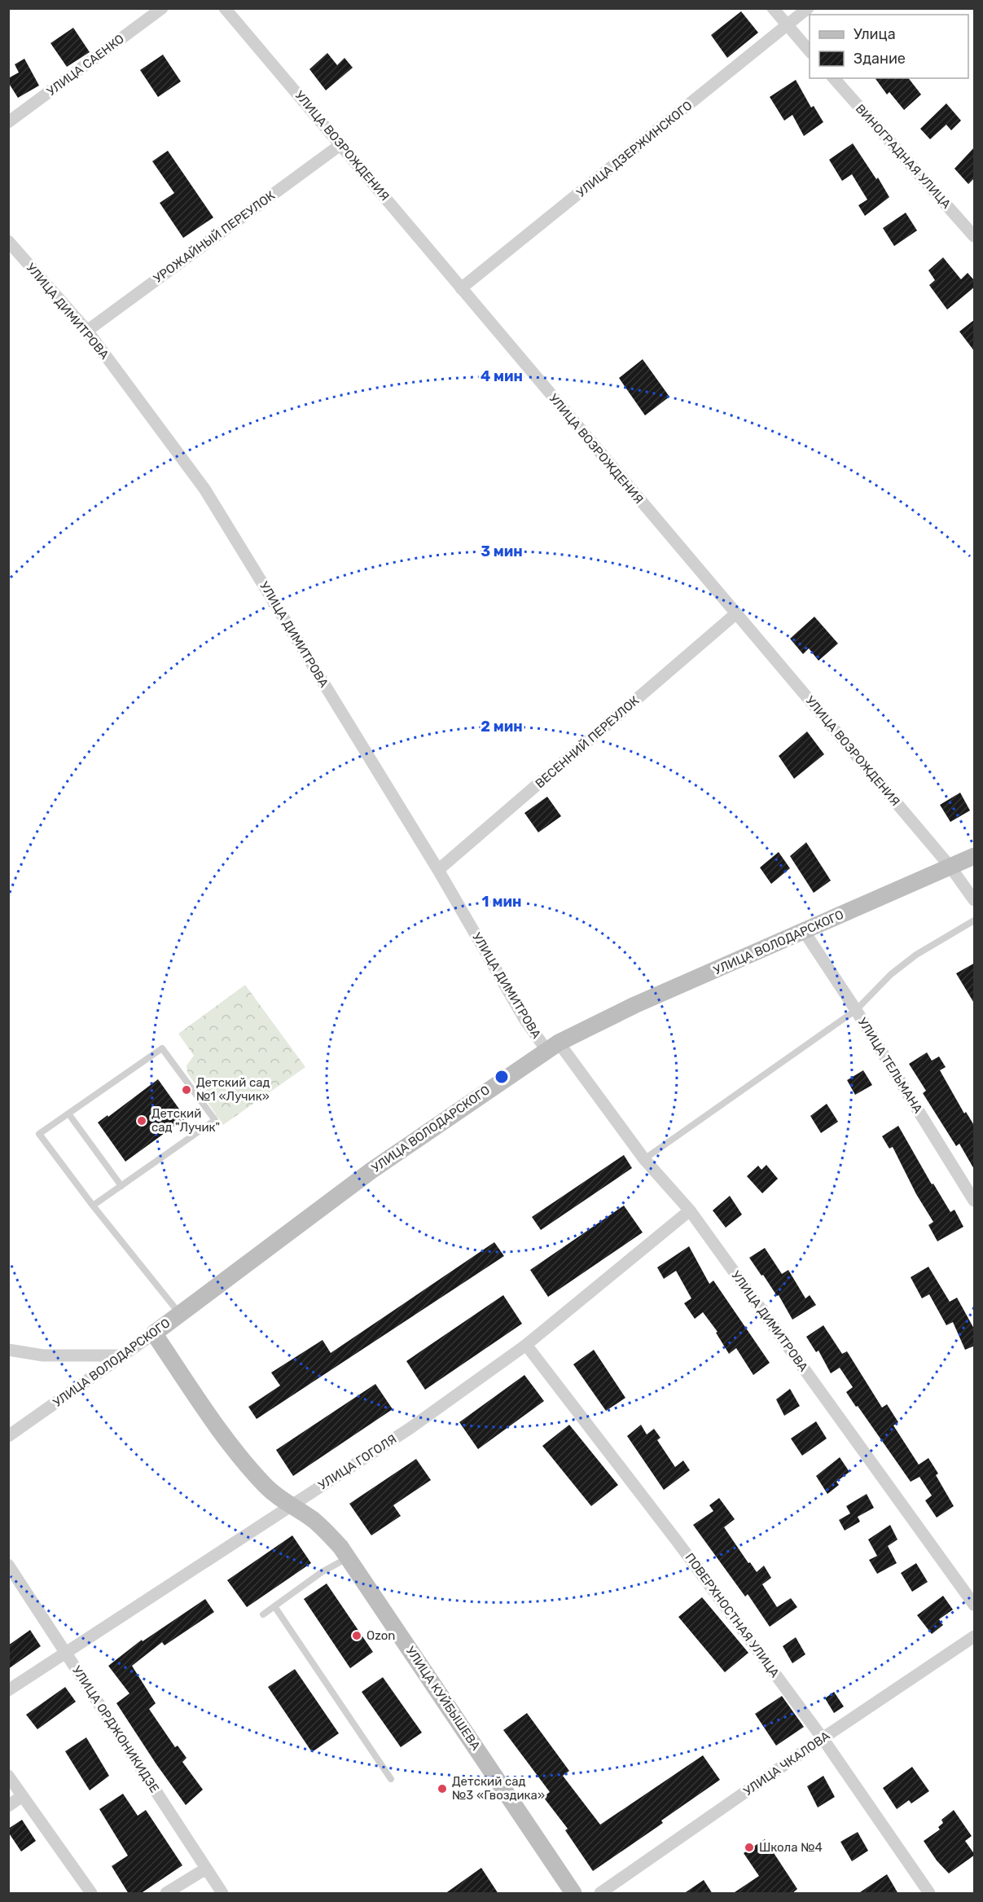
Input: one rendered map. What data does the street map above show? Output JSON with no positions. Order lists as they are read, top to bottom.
{
  "streets": {
    "street": [
      "УЛИЦА САЕНКО",
      "УЛИЦА ВОЗРОЖДЕНИЯ",
      "УЛИЦА ДЗЕРЖИНСКОГО",
      "ВИНОГРАДНАЯ УЛИЦА",
      "УРОЖАЙНЫЙ ПЕРЕУЛОК",
      "УЛИЦА ДИМИТРОВА",
      "ВЕСЕННИЙ ПЕРЕУЛОК",
      "УЛИЦА ВОЛОДАРСКОГО",
      "УЛИЦА ТЕЛЬМАНА",
      "УЛИЦА ГОГОЛЯ",
      "ПОВЕРХНОСТНАЯ УЛИЦА",
      "УЛИЦА КУЙБЫШЕВА",
      "УЛИЦА ОРДЖОНИКИДЗЕ",
      "УЛИЦА ЧКАЛОВА"
    ]
  },
  "crossings": [
    ["УЛИЦА ВОЗРОЖДЕНИЯ", "УЛИЦА ДЗЕРЖИНСКОГО"],
    ["УЛИЦА ВОЗРОЖДЕНИЯ", "УРОЖАЙНЫЙ ПЕРЕУЛОК"],
    ["УЛИЦА ВОЗРОЖДЕНИЯ", "ВЕСЕННИЙ ПЕРЕУЛОК"],
    ["УЛИЦА ВОЗРОЖДЕНИЯ", "УЛИЦА ВОЛОДАРСКОГО"],
    ["УРОЖАЙНЫЙ ПЕРЕУЛОК", "УЛИЦА ДИМИТРОВА"],
    ["УЛИЦА ДИМИТРОВА", "ВЕСЕННИЙ ПЕРЕУЛОК"],
    ["УЛИЦА ДИМИТРОВА", "УЛИЦА ВОЛОДАРСКОГО"],
    ["УЛИЦА ДИМИТРОВА", "УЛИЦА ГОГОЛЯ"],
    ["УЛИЦА ВОЛОДАРСКОГО", "УЛИЦА ТЕЛЬМАНА"],
    ["УЛИЦА ВОЛОДАРСКОГО", "УЛИЦА КУЙБЫШЕВА"],
    ["УЛИЦА ГОГОЛЯ", "ПОВЕРХНОСТНАЯ УЛИЦА"],
    ["УЛИЦА ГОГОЛЯ", "УЛИЦА КУЙБЫШЕВА"],
    ["УЛИЦА ГОГОЛЯ", "УЛИЦА ОРДЖОНИКИДЗЕ"],
    ["ПОВЕРХНОСТНАЯ УЛИЦА", "УЛИЦА ЧКАЛОВА"]
  ],
  "places": [
    "Детский сад №1 «Лучик»",
    "Детский сад \"Лучик\"",
    "Ozon",
    "Детский сад №3 «Гвоздика»",
    "Школа №4"
  ],
  "legend": ["Улица", "Здание"],
  "rings": [
    "4 мин",
    "3 мин",
    "2 мин",
    "1 мин"
  ]
}
